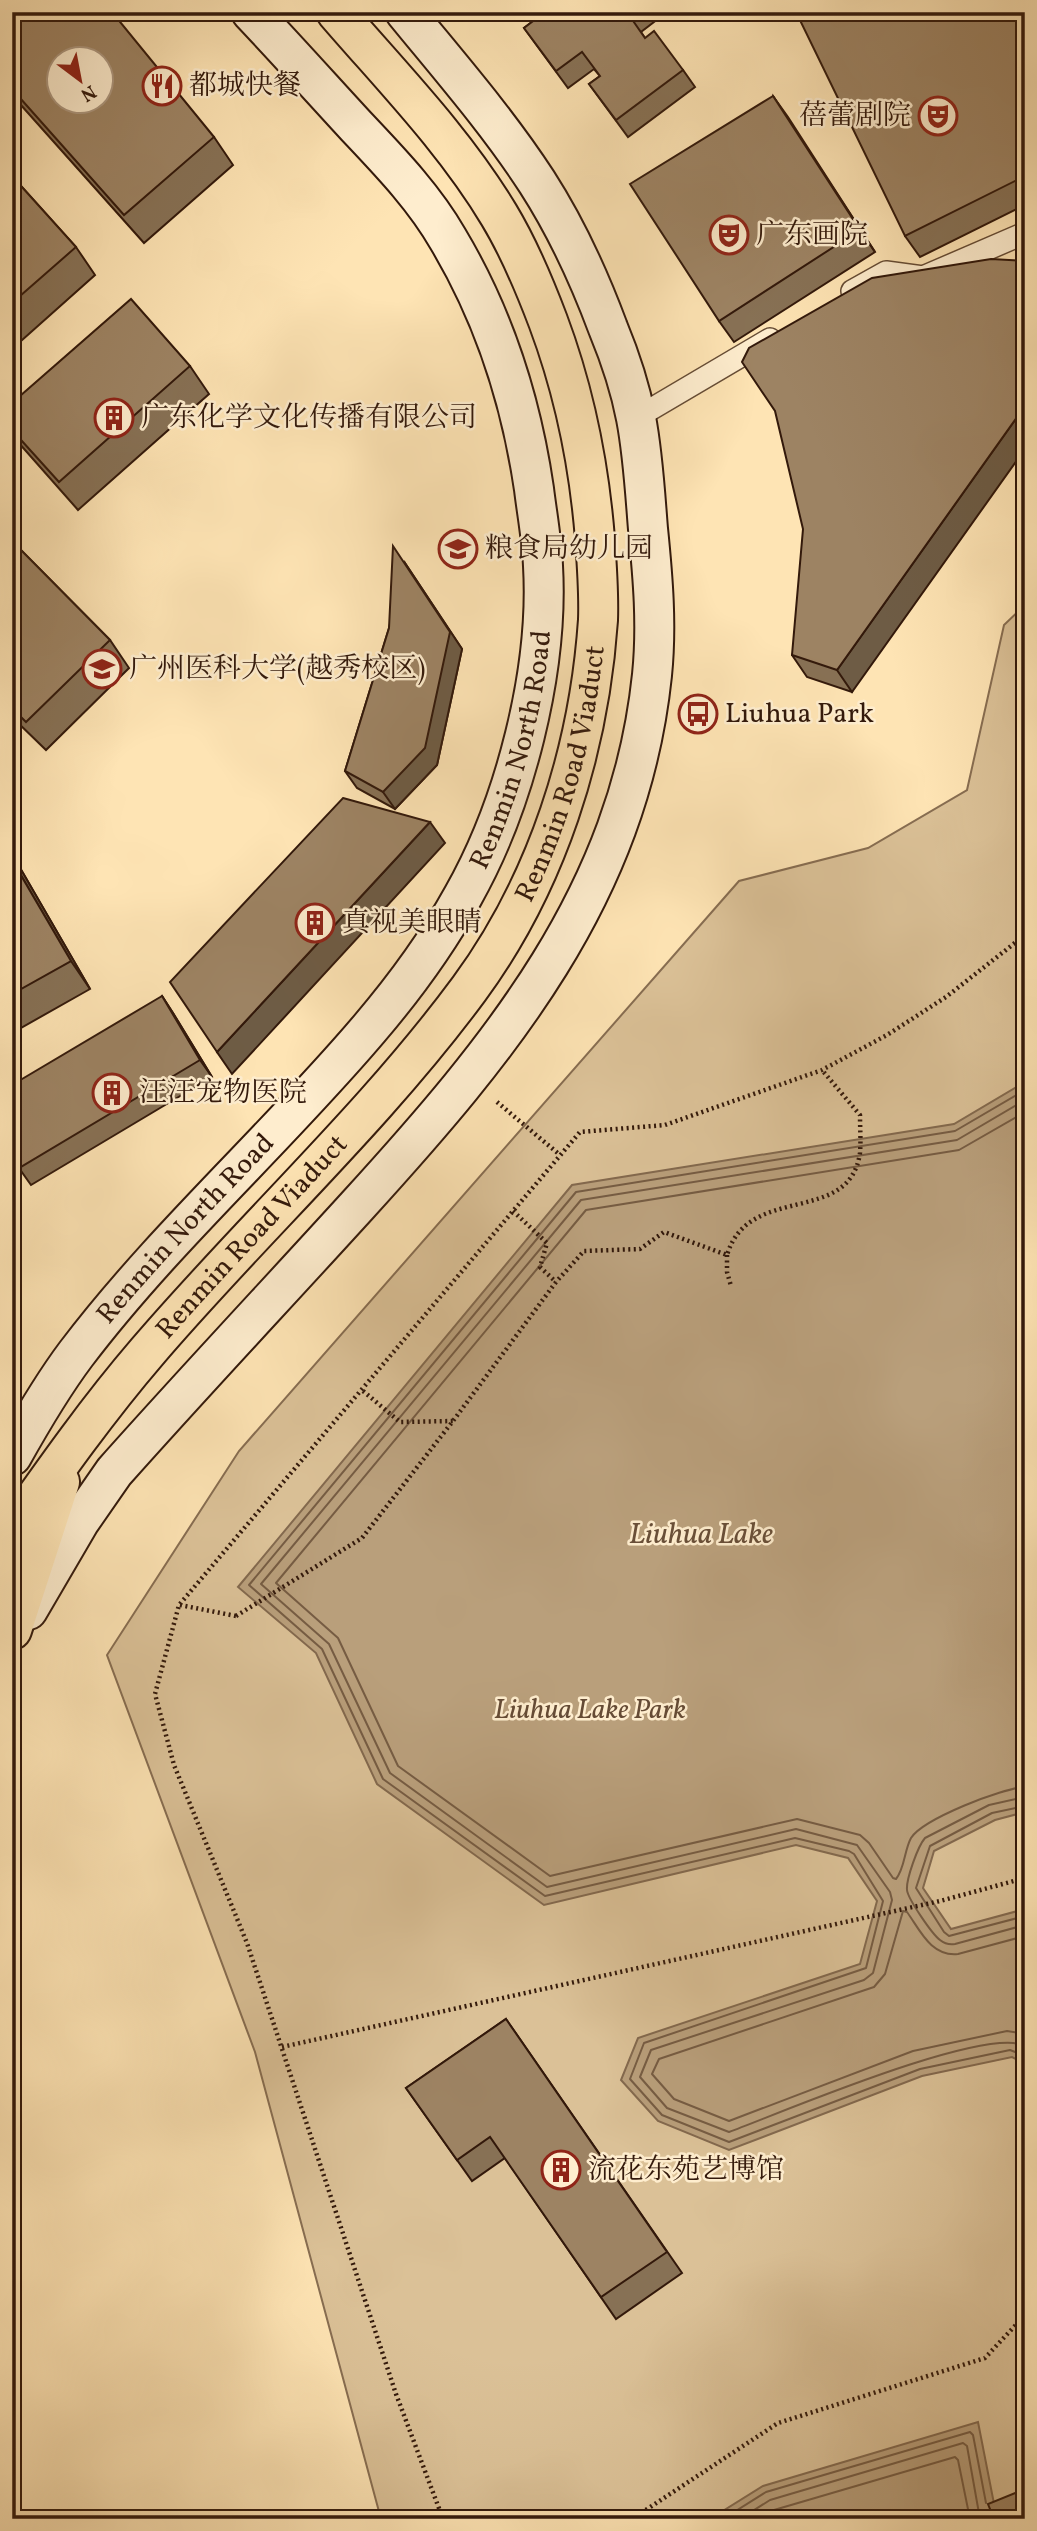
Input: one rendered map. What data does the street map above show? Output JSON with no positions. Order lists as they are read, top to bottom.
{
  "streets": {
    "main road": ["Renmin North Road", "Renmin Road Viaduct"]
  },
  "water": ["Liuhua Lake"],
  "parks": ["Liuhua Lake Park"],
  "places": {
    "restaurant": ["都城快餐"],
    "theatre": ["蓓蕾剧院", "广东画院"],
    "building": [
      "广东化学文化传播有限公司",
      "真视美眼睛",
      "汪汪宠物医院",
      "流花东苑艺博馆"
    ],
    "school or university": ["粮食局幼儿园", "广州医科大学(越秀校区)"],
    "bus stop": ["Liuhua Park"]
  },
  "north": "bottom right"
}
